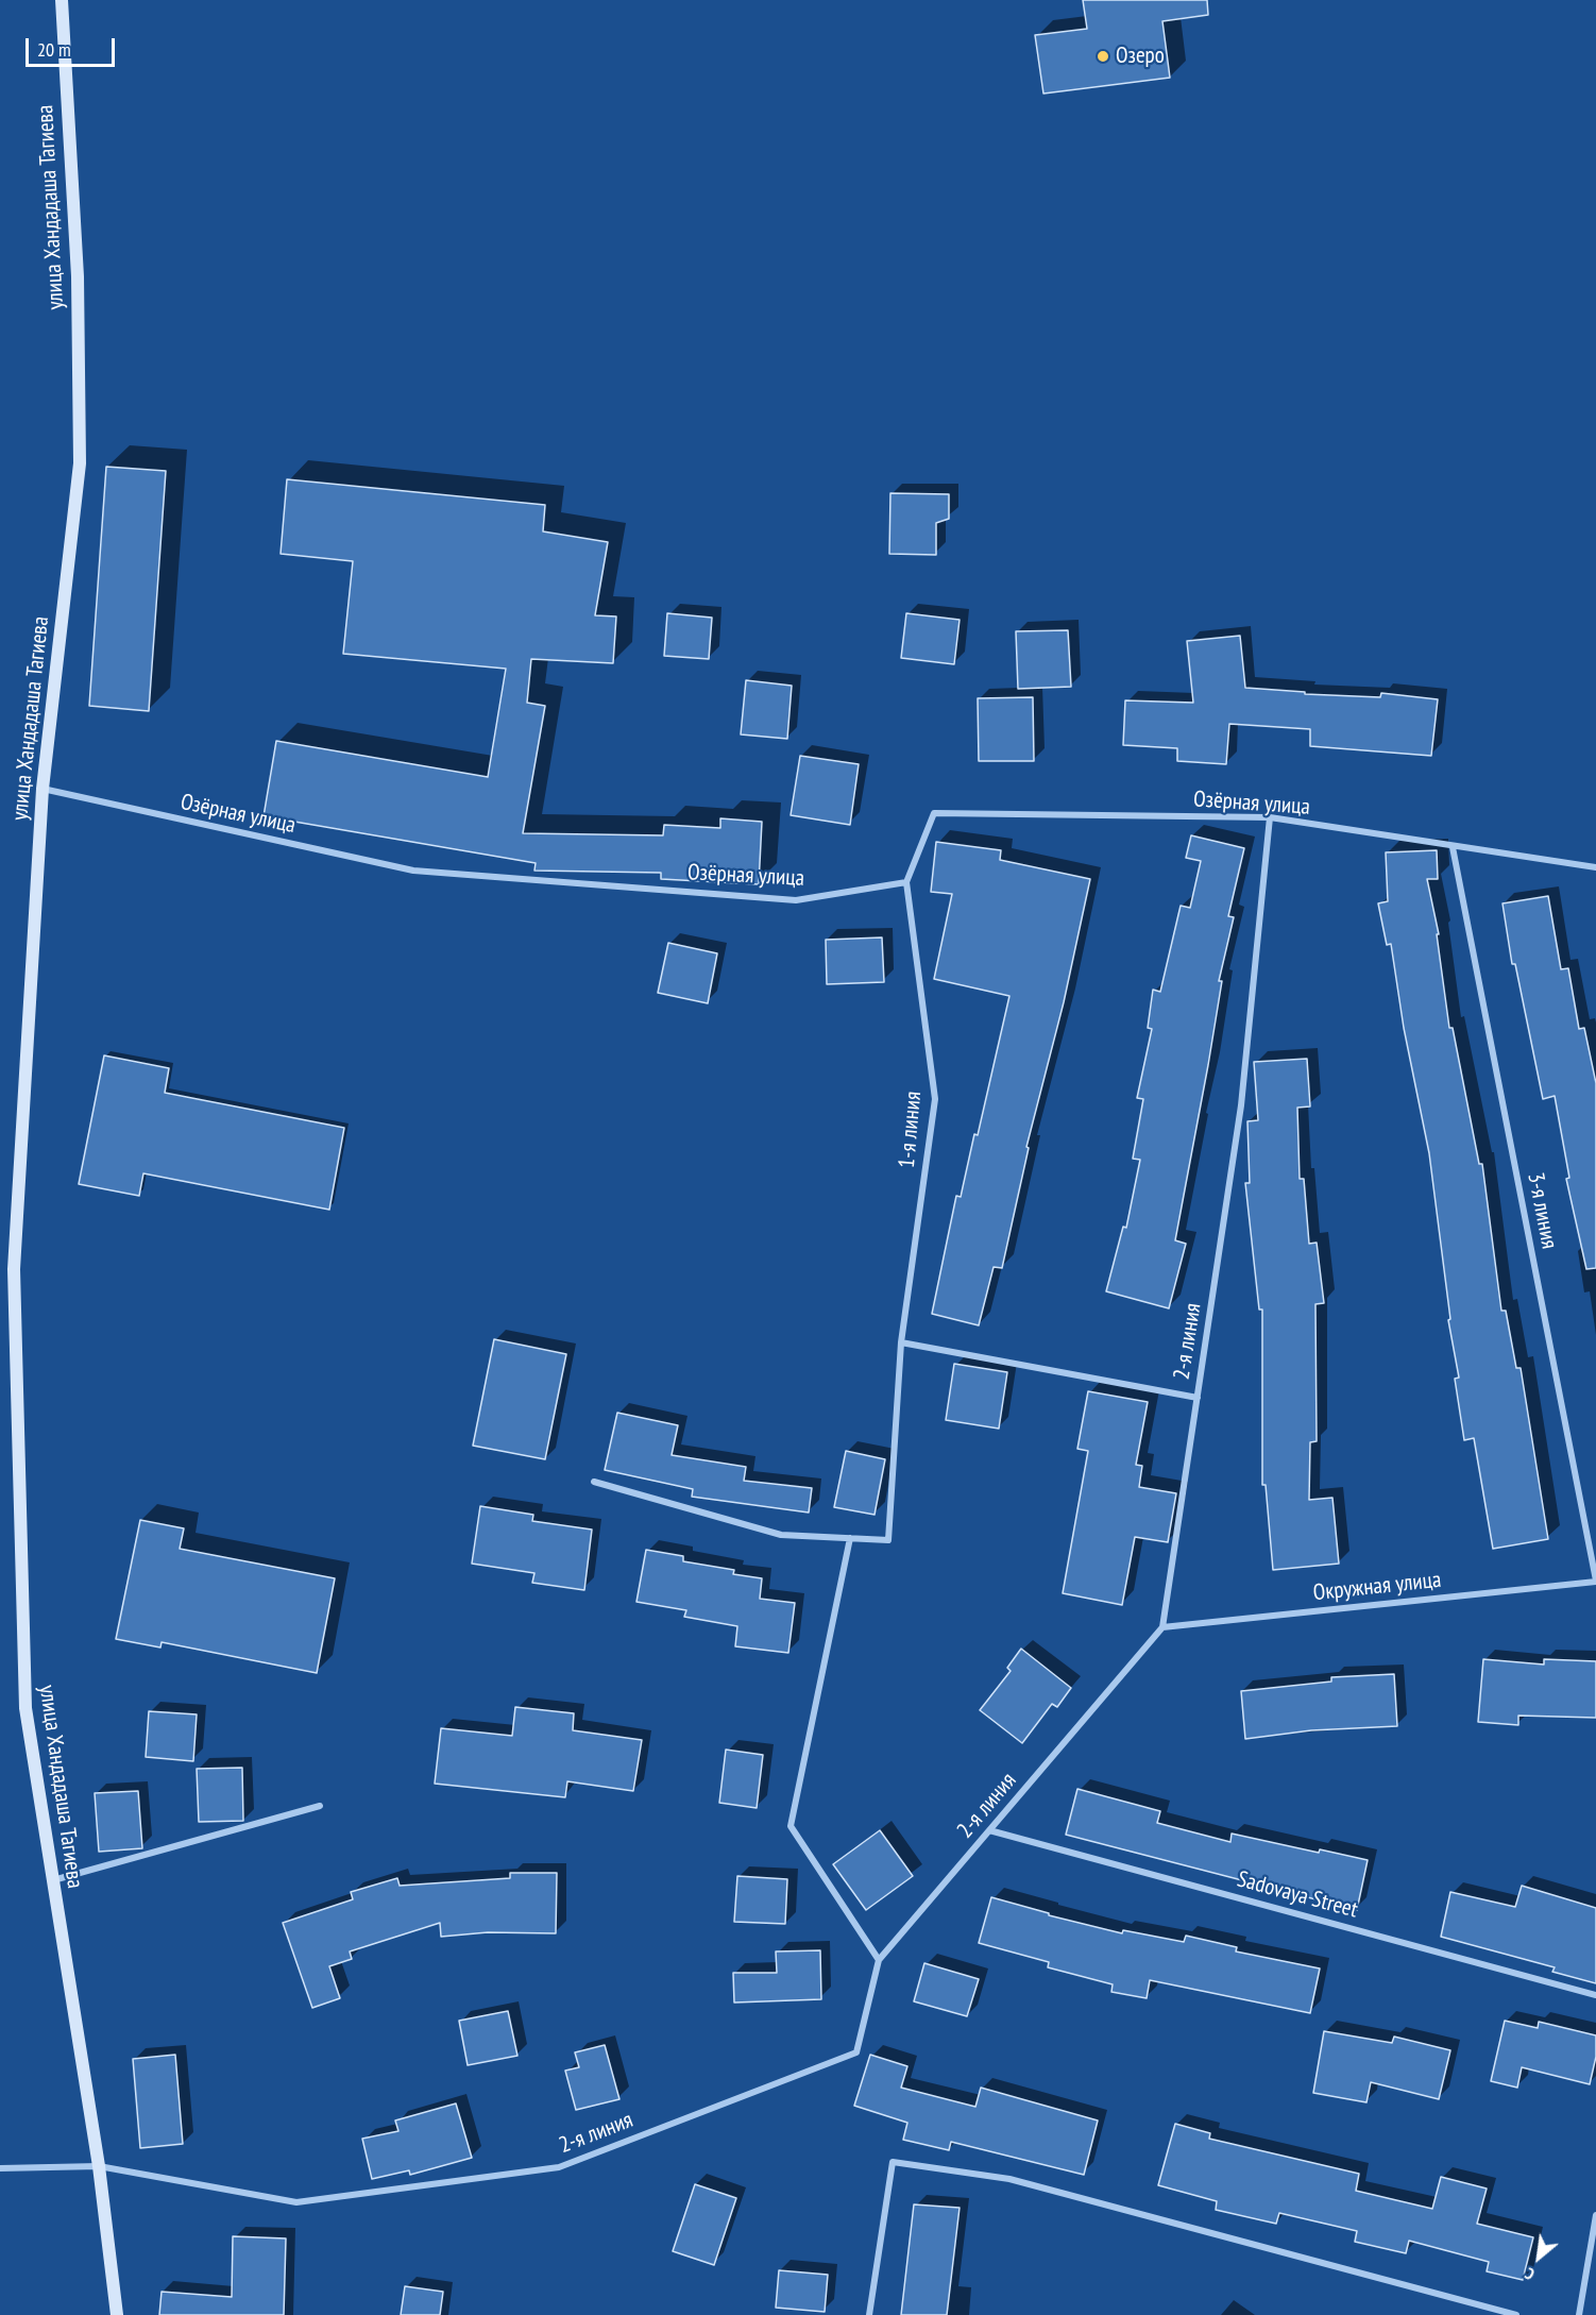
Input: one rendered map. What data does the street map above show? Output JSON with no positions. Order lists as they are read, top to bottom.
{
  "streets": {
    "street": [
      "улица Хандадаша Тагиева",
      "Озёрная улица",
      "1-я линия",
      "3-я линия",
      "2-я линия",
      "Окружная улица",
      "Sadovaya Street"
    ]
  },
  "crossings": [
    ["улица Хандадаша Тагиева", "Озёрная улица"],
    ["улица Хандадаша Тагиева", "2-я линия"],
    ["Озёрная улица", "1-я линия"],
    ["Озёрная улица", "3-я линия"],
    ["Озёрная улица", "2-я линия"],
    ["3-я линия", "Окружная улица"],
    ["2-я линия", "Окружная улица"],
    ["2-я линия", "Sadovaya Street"]
  ],
  "places": ["Озеро"],
  "scale_bar": "20 m",
  "north": "bottom left"
}
